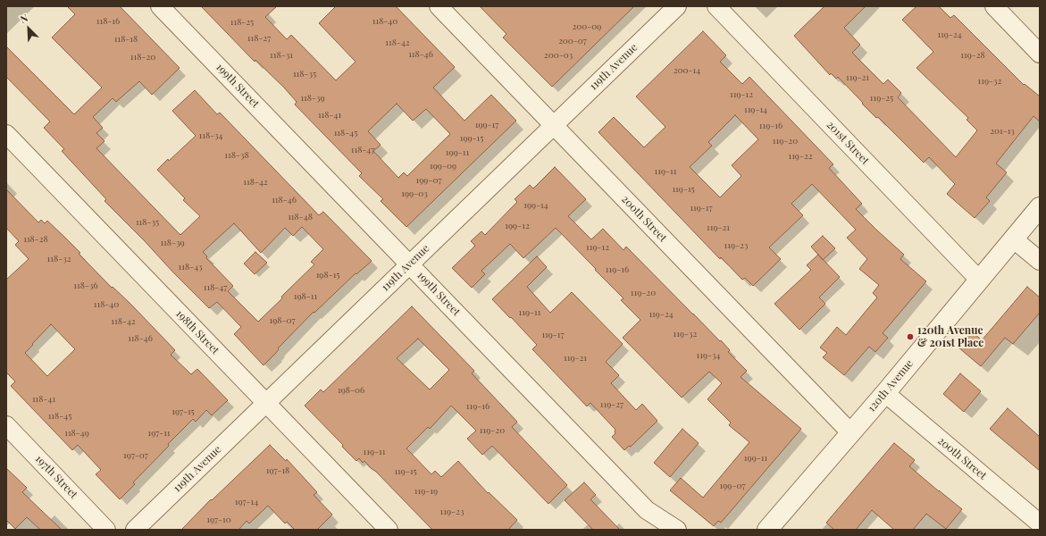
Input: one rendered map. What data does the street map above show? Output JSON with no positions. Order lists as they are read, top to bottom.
{
  "streets": {
    "street": [
      "119th Avenue",
      "199th Street",
      "201st Street",
      "200th Street",
      "198th Street",
      "120th Avenue",
      "197th Street"
    ]
  },
  "crossings": [
    ["119th Avenue", "199th Street"],
    ["119th Avenue", "200th Street"],
    ["119th Avenue", "198th Street"],
    ["201st Street", "120th Avenue"],
    ["200th Street", "120th Avenue"]
  ],
  "places": ["120th Avenue & 201st Place"],
  "house_numbers": [
    "118-16",
    "118-40",
    "118-25",
    "200-09",
    "119-24",
    "118-27",
    "118-18",
    "200-07",
    "118-42",
    "118-46",
    "118-31",
    "200-03",
    "119-28",
    "118-20",
    "200-14",
    "118-35",
    "119-21",
    "119-32",
    "119-12",
    "118-39",
    "119-25",
    "119-14",
    "118-41",
    "199-17",
    "119-16",
    "201-13",
    "118-45",
    "118-34",
    "199-15",
    "119-20",
    "118-47",
    "199-11",
    "118-38",
    "119-22",
    "199-09",
    "119-11",
    "199-07",
    "118-42",
    "119-15",
    "199-03",
    "118-46",
    "199-14",
    "119-17",
    "118-48",
    "118-35",
    "199-12",
    "119-21",
    "118-28",
    "118-39",
    "119-23",
    "119-12",
    "118-32",
    "118-43",
    "119-16",
    "198-15",
    "118-36",
    "118-47",
    "119-20",
    "198-11",
    "118-40",
    "119-11",
    "119-24",
    "198-07",
    "118-42",
    "119-32",
    "119-17",
    "118-46",
    "119-34",
    "119-21",
    "198-06",
    "118-41",
    "119-27",
    "119-16",
    "197-15",
    "118-45",
    "119-20",
    "118-49",
    "197-11",
    "119-11",
    "197-07",
    "199-11",
    "197-18",
    "119-15",
    "199-07",
    "119-19",
    "197-14",
    "119-23",
    "197-10"
  ],
  "north": "top left"
}
